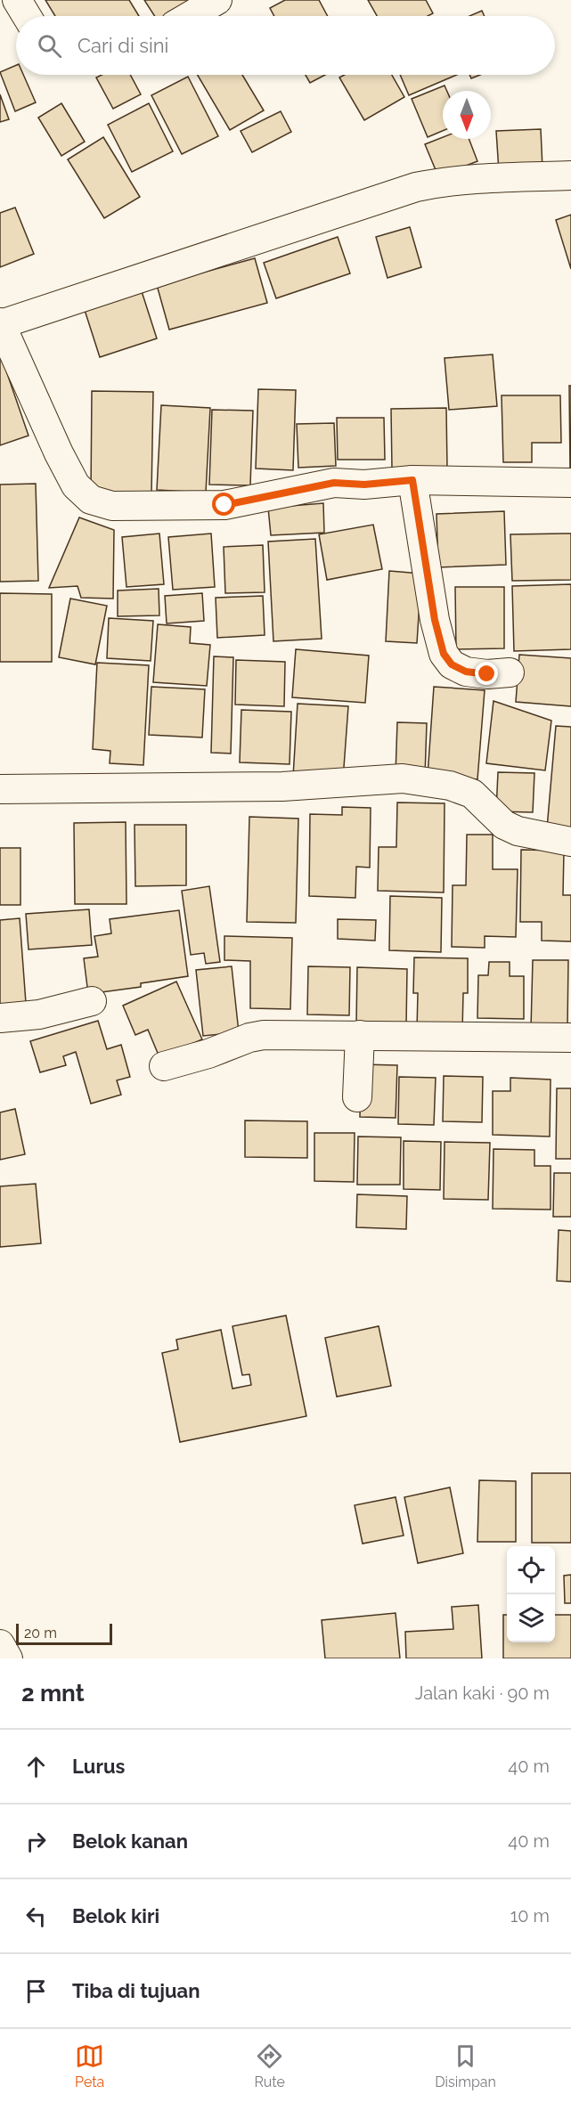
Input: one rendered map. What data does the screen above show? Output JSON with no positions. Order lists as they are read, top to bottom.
{
  "scale_bar": "20 m",
  "north": "bottom",
  "page": {
    "search": "Cari di sini",
    "scale": "20 m",
    "heading": ["2 mnt", "Jalan kaki · 90 m"],
    "list": [
      ["Lurus", "40 m"],
      ["Belok kanan", "40 m"],
      ["Belok kiri", "10 m"],
      "Tiba di tujuan"
    ],
    "nav": ["Peta", "Rute", "Disimpan"]
  }
}
